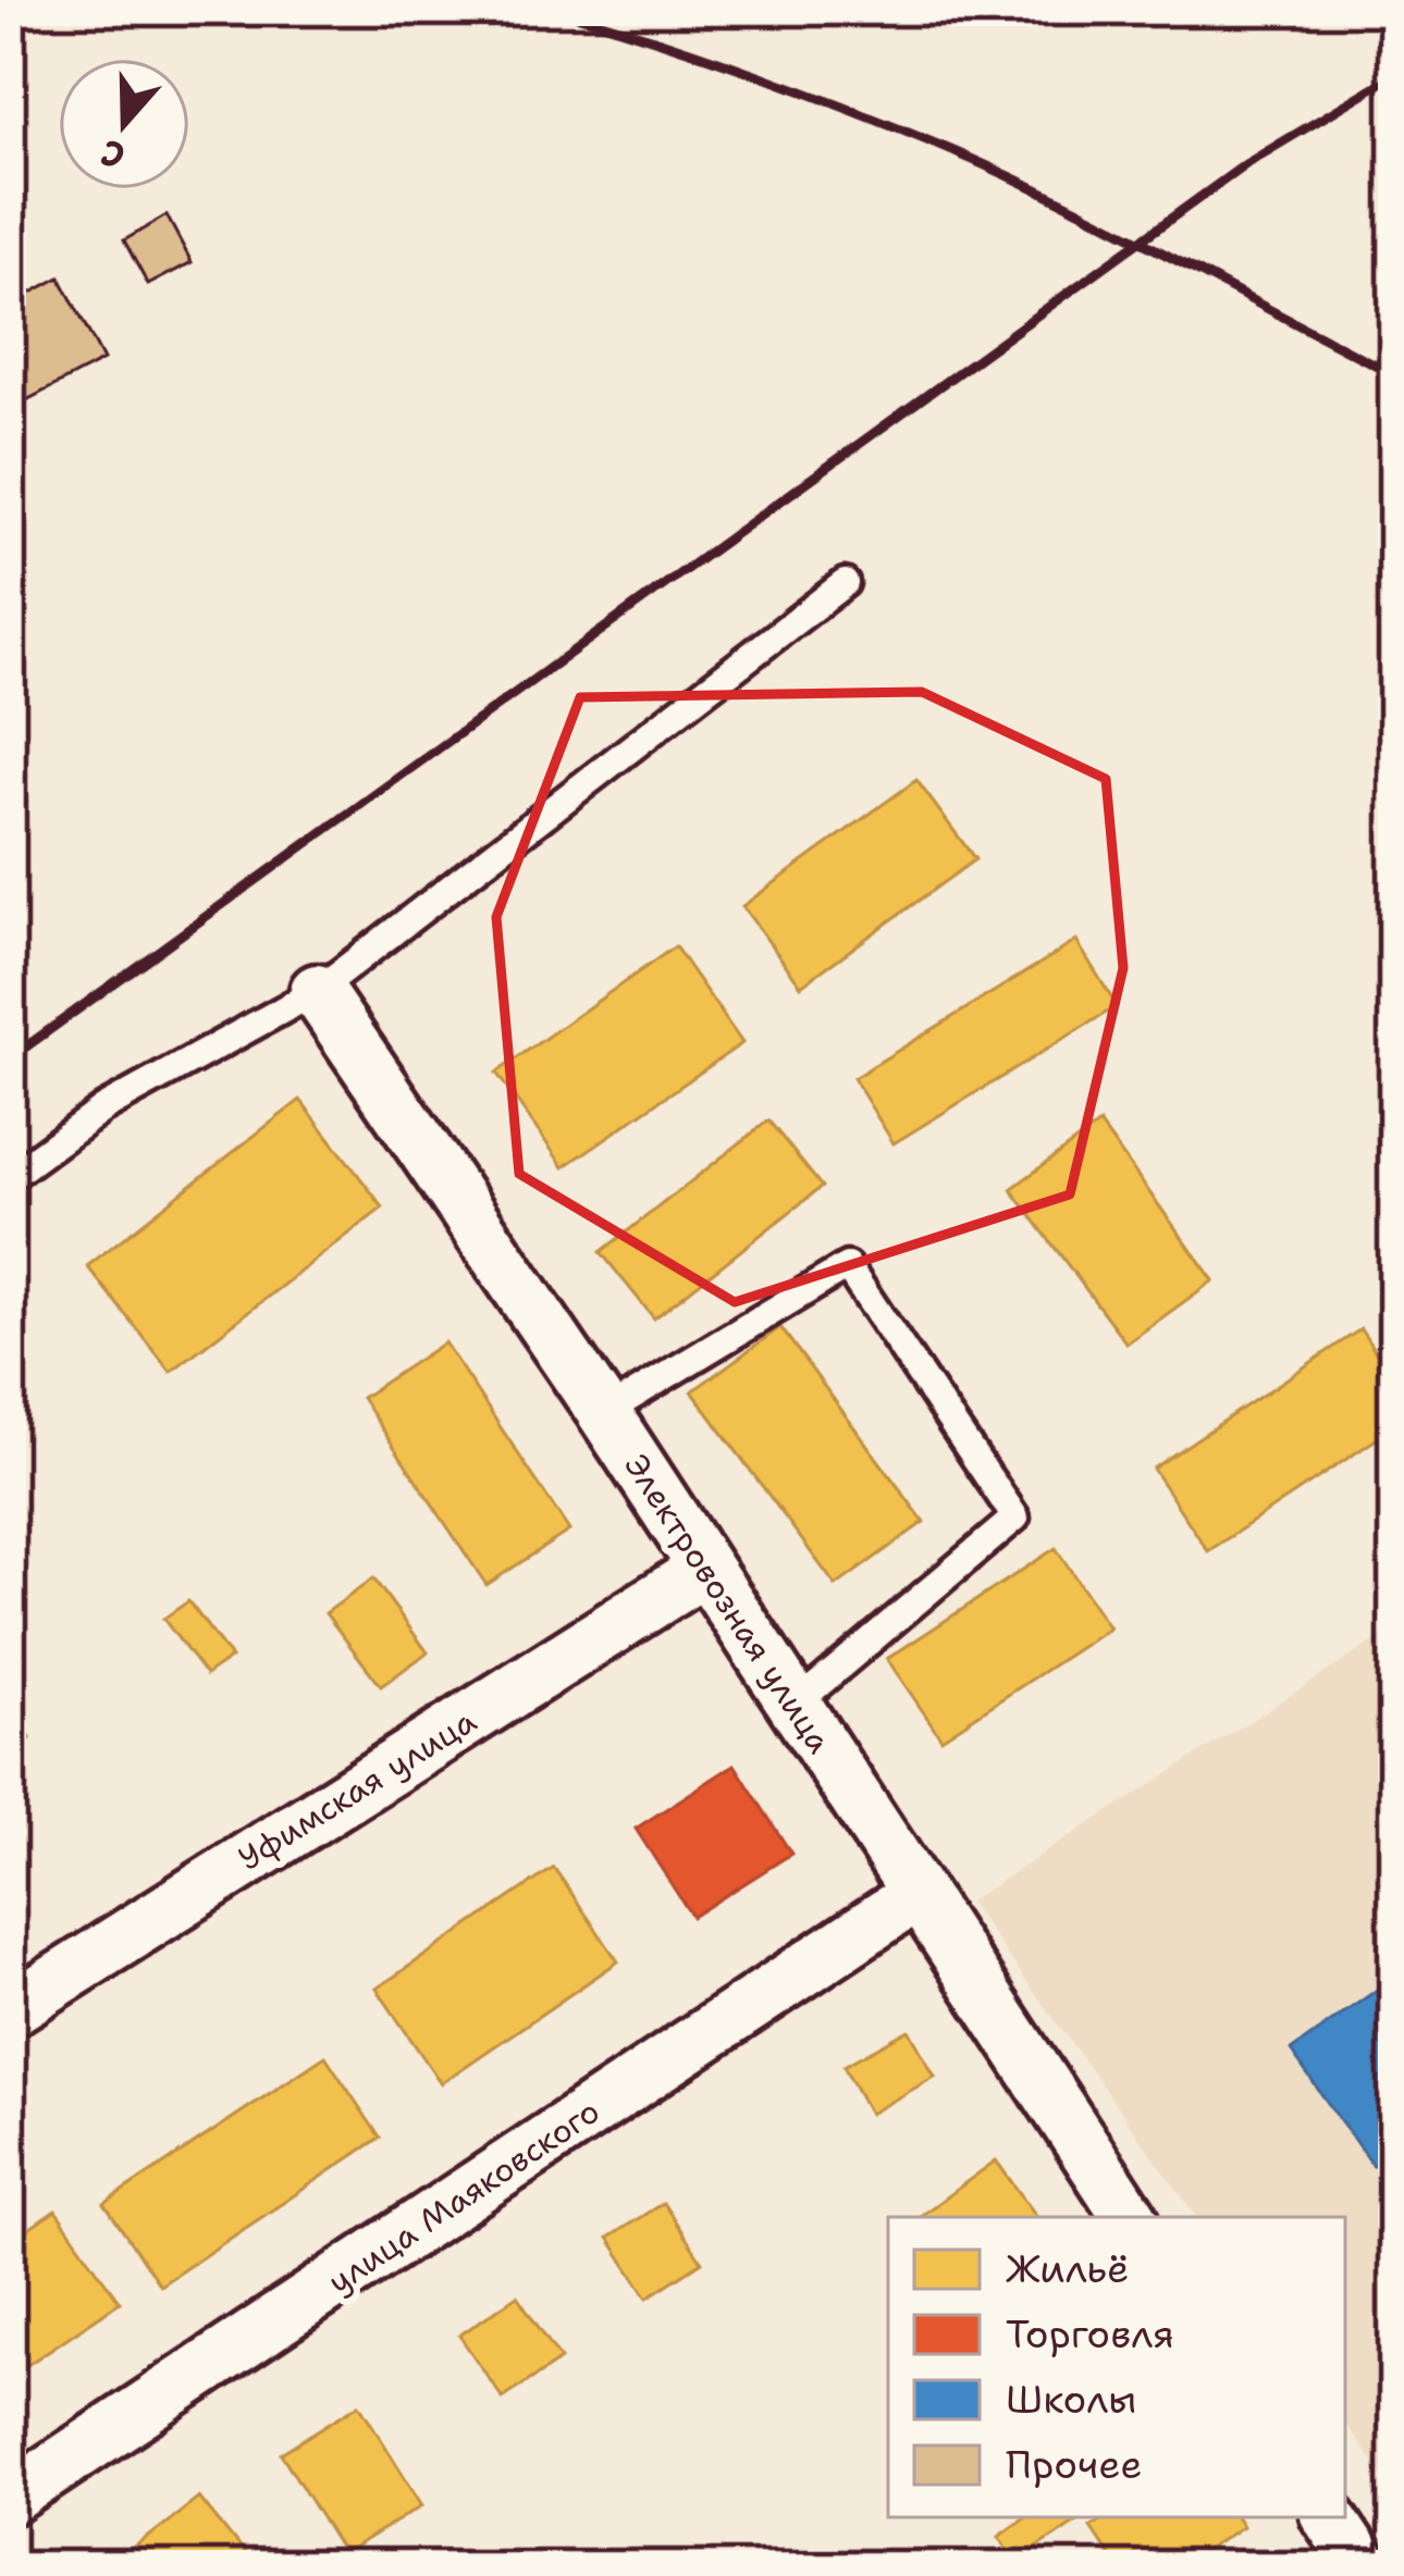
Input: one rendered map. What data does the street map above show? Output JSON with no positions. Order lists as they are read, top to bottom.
{
  "streets": {
    "street": ["Электровозная улица", "Уфимская улица", "улица Маяковского"]
  },
  "crossings": [
    ["Электровозная улица", "Уфимская улица"],
    ["Электровозная улица", "улица Маяковского"]
  ],
  "legend": [
    "Жильё",
    "Торговля",
    "Школы",
    "Прочее"
  ],
  "north": "bottom"
}
